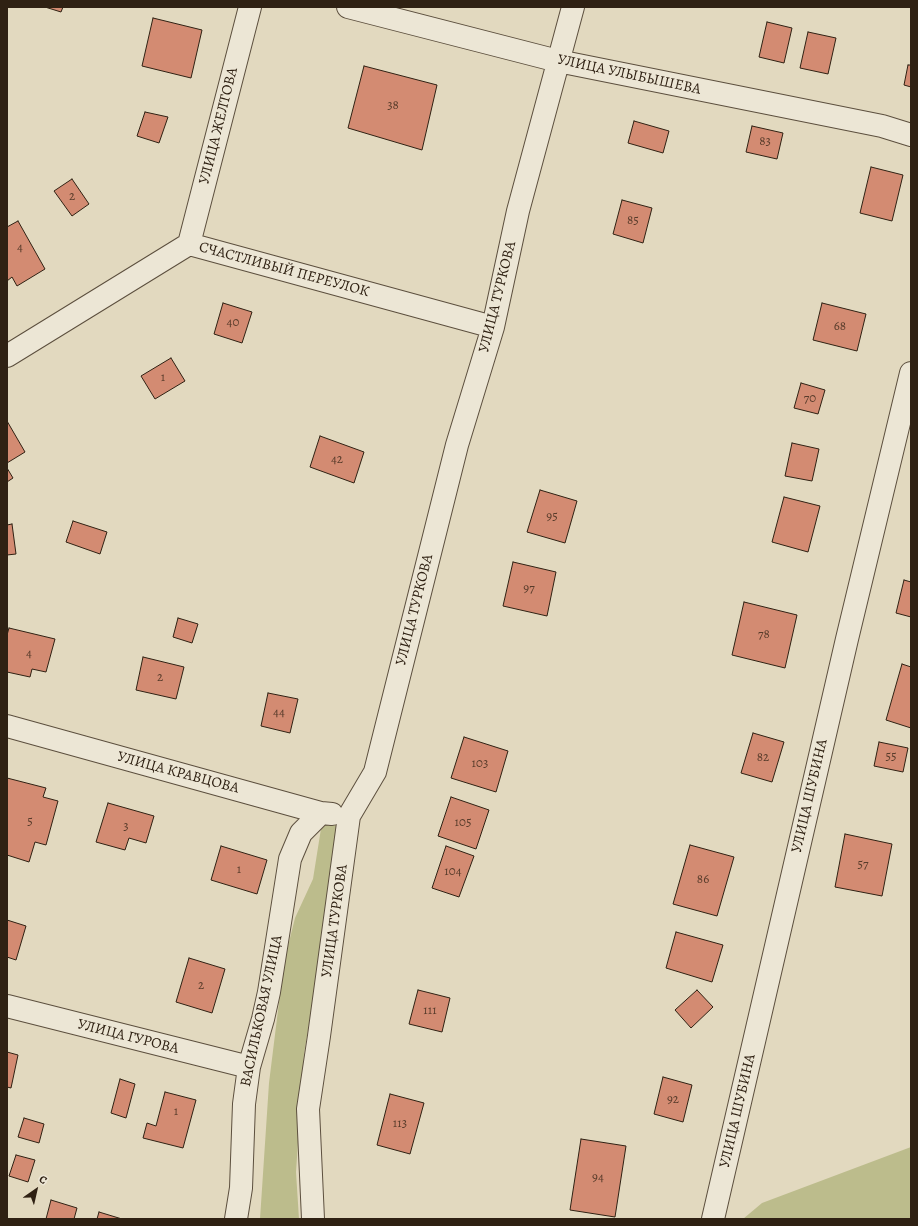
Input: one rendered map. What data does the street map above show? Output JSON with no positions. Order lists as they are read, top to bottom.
{
  "streets": {
    "street": [
      "УЛИЦА УЛЫБЫШЕВА",
      "УЛИЦА ЖЕЛТОВА",
      "СЧАСТЛИВЫЙ ПЕРЕУЛОК",
      "УЛИЦА ТУРКОВА",
      "УЛИЦА КРАВЦОВА",
      "УЛИЦА ШУБИНА",
      "ВАСИЛЬКОВАЯ УЛИЦА",
      "УЛИЦА ГУРОВА"
    ]
  },
  "crossings": [
    ["УЛИЦА УЛЫБЫШЕВА", "УЛИЦА ТУРКОВА"],
    ["УЛИЦА ЖЕЛТОВА", "СЧАСТЛИВЫЙ ПЕРЕУЛОК"],
    ["СЧАСТЛИВЫЙ ПЕРЕУЛОК", "УЛИЦА ТУРКОВА"],
    ["УЛИЦА ТУРКОВА", "УЛИЦА КРАВЦОВА"],
    ["УЛИЦА КРАВЦОВА", "ВАСИЛЬКОВАЯ УЛИЦА"],
    ["ВАСИЛЬКОВАЯ УЛИЦА", "УЛИЦА ГУРОВА"]
  ],
  "house_numbers": [
    "38",
    "83",
    "2",
    "85",
    "4",
    "40",
    "68",
    "1",
    "70",
    "42",
    "95",
    "97",
    "78",
    "4",
    "2",
    "44",
    "55",
    "82",
    "103",
    "5",
    "105",
    "3",
    "57",
    "1",
    "104",
    "86",
    "2",
    "111",
    "92",
    "1",
    "113",
    "94"
  ],
  "north": "top right"
}
